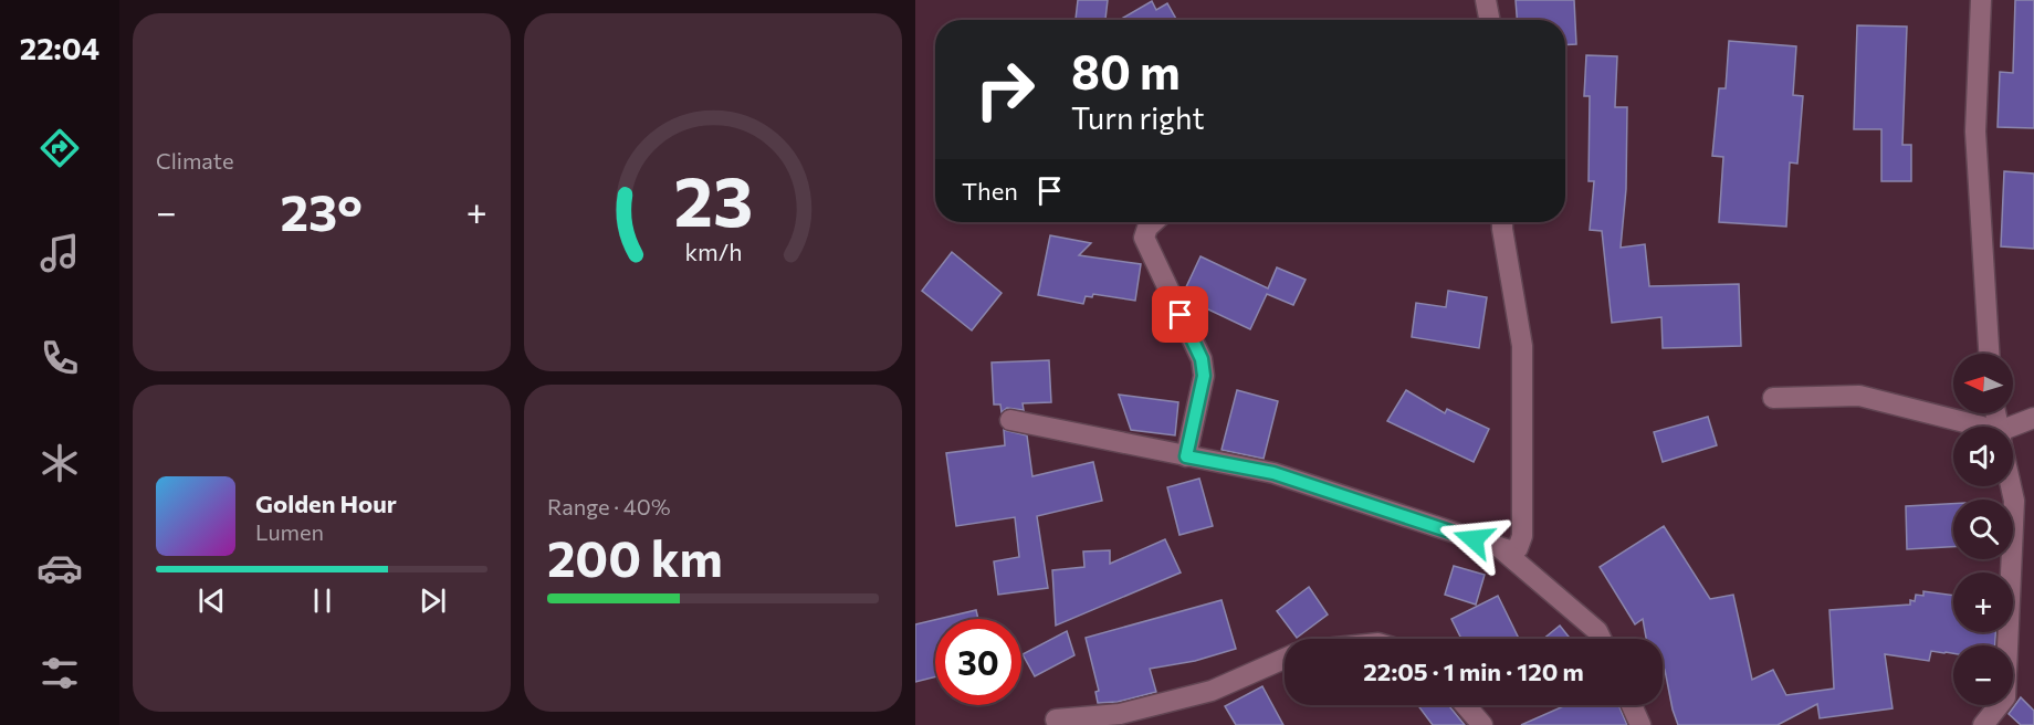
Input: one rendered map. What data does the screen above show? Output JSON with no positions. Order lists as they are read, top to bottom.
{
  "north": "left",
  "page": {
    "tabs": "22:04",
    "tile": [
      "Climate",
      ["Range · 40%", "200 km"]
    ],
    "turn": ["80 m", "Turn right"],
    "then": "Then",
    "heat": ["−", "23°", "+"],
    "map_buttons": ["+", "−"],
    "song": ["Golden Hour", "Lumen"],
    "limit": "30",
    "trip": "22:05 · 1 min · 120 m",
    "gauge": ["23", "km/h"]
  }
}
